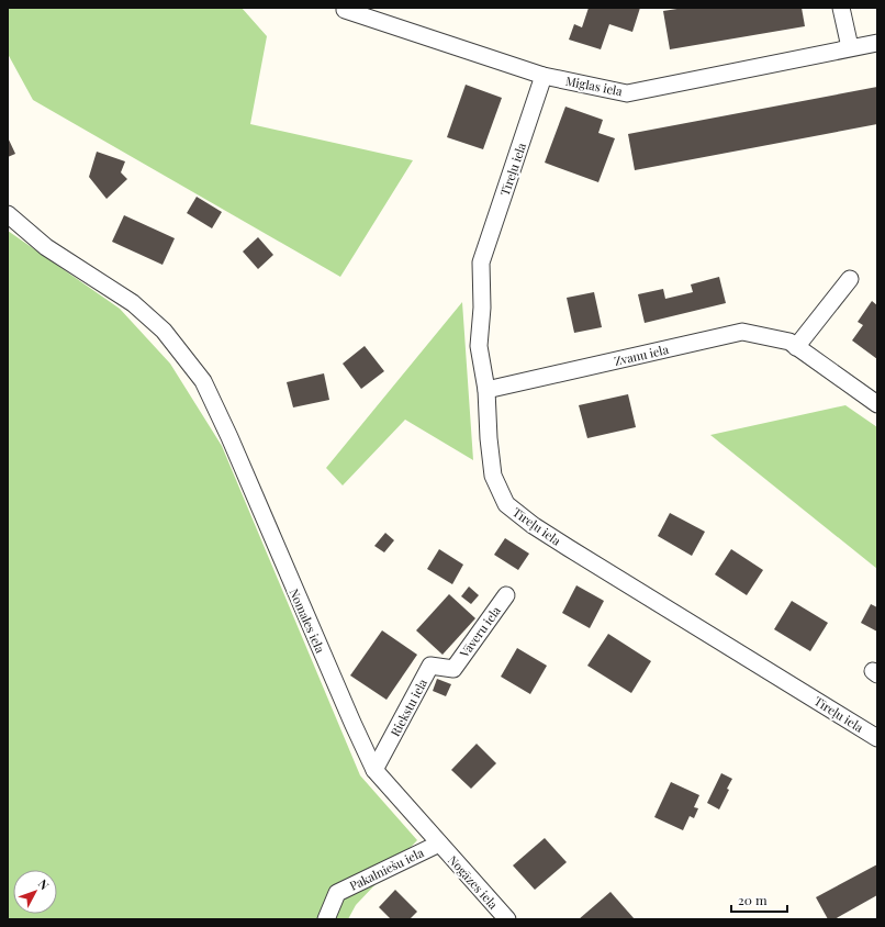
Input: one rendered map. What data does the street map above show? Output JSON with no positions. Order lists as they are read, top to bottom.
{
  "streets": {
    "street": [
      "Miglas iela",
      "Tīreļu iela",
      "Zvanu iela",
      "Nomales iela",
      "Vāveru iela",
      "Riekstu iela",
      "Pakalniešu iela",
      "Nogāzes iela"
    ]
  },
  "crossings": [
    ["Miglas iela", "Tīreļu iela"],
    ["Tīreļu iela", "Zvanu iela"],
    ["Nomales iela", "Riekstu iela"],
    ["Nomales iela", "Pakalniešu iela"],
    ["Nomales iela", "Nogāzes iela"],
    ["Vāveru iela", "Riekstu iela"],
    ["Pakalniešu iela", "Nogāzes iela"]
  ],
  "scale_bar": "20 m",
  "north": "top right"
}
